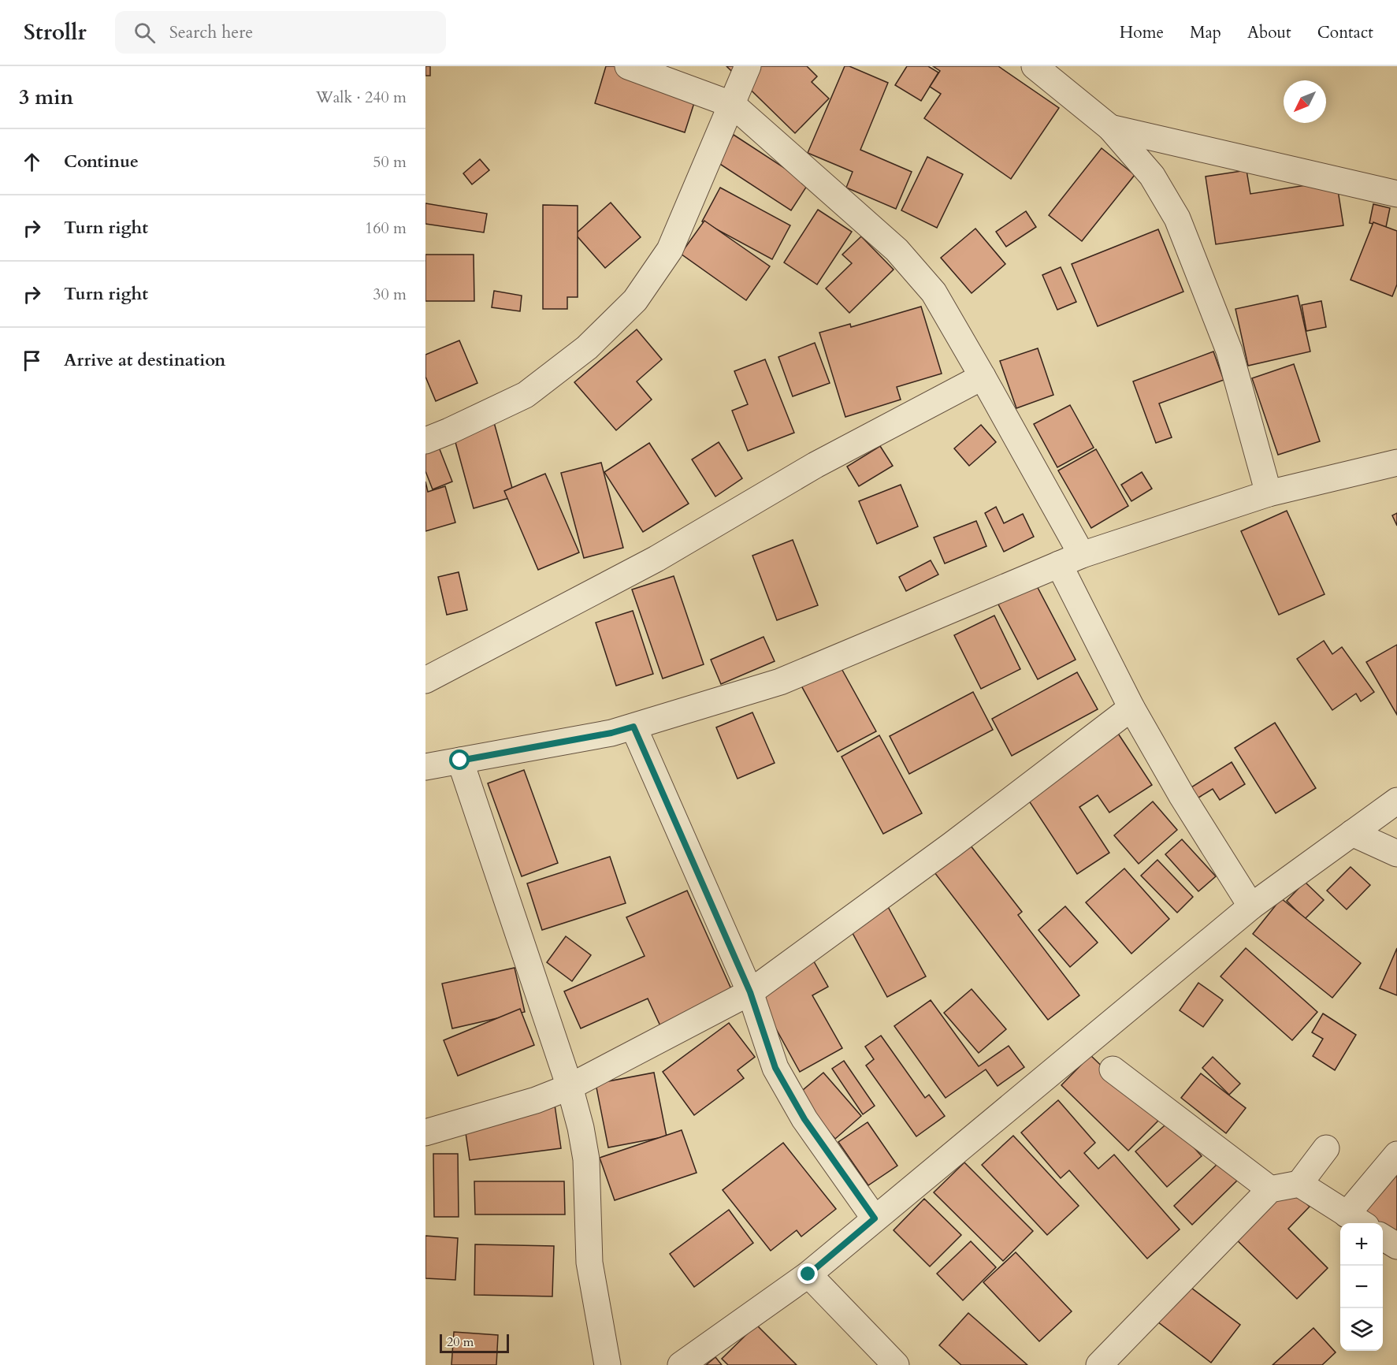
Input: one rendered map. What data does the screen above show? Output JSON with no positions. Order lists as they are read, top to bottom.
{
  "scale_bar": "20 m",
  "north": "bottom left",
  "page": {
    "header": "Strollr",
    "search": "Search here",
    "nav": [
      "Home",
      "Map",
      "About",
      "Contact"
    ],
    "heading": ["3 min", "Walk · 240 m"],
    "list": [
      ["Continue", "50 m"],
      ["Turn right", "160 m"],
      ["Turn right", "30 m"],
      "Arrive at destination"
    ],
    "map_buttons": ["+", "−"],
    "scale": "20 m"
  }
}
